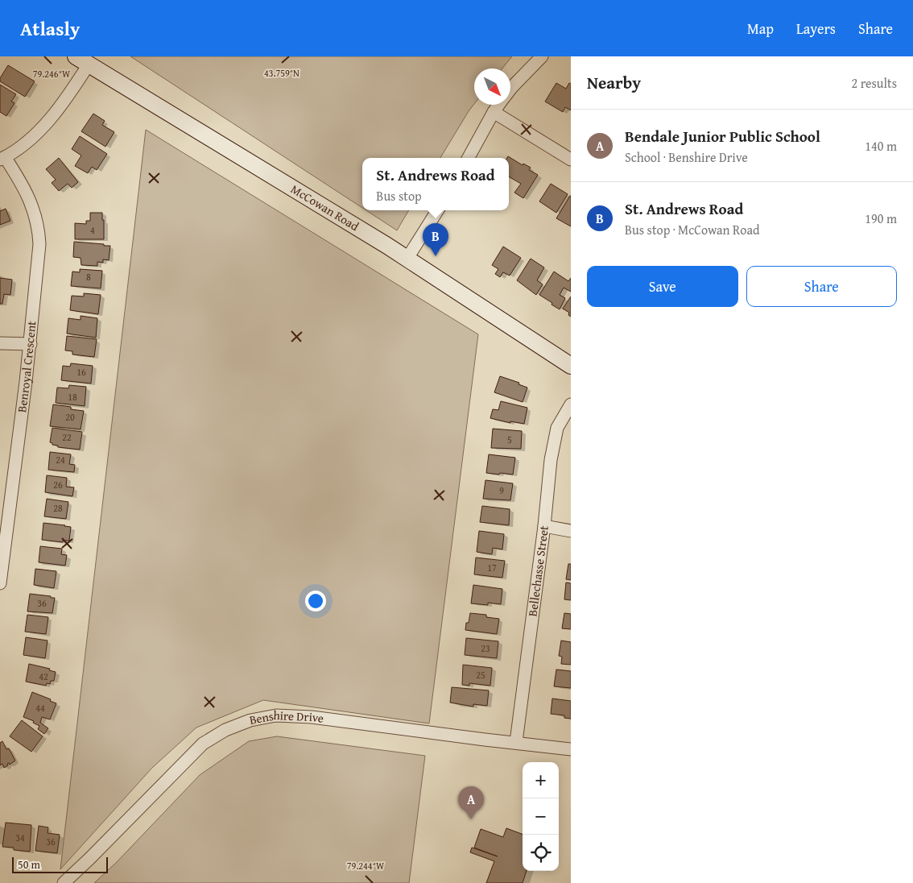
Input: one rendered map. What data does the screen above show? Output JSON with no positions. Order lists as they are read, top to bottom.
{
  "streets": {
    "main road": ["McCowan Road"],
    "street": ["Benroyal Crescent", "Bellechasse Street", "Benshire Drive"]
  },
  "crossings": [
    ["Bellechasse Street", "Benshire Drive"]
  ],
  "house_numbers": [
    "4",
    "8",
    "16",
    "18",
    "20",
    "22",
    "5",
    "24",
    "26",
    "9",
    "28",
    "17",
    "36",
    "23",
    "25",
    "42",
    "44",
    "34",
    "36"
  ],
  "scale_bar": "50 m",
  "north": "bottom right",
  "page": {
    "header": "Atlasly",
    "nav": ["Map", "Layers", "Share"],
    "heading": ["Nearby", "2 results"],
    "list": [
      {
        "mark": "A",
        "name": "Bendale Junior Public School",
        "note": "School · Benshire Drive",
        "value": "140 m"
      },
      {
        "mark": "B",
        "name": "St. Andrews Road",
        "note": "Bus stop · McCowan Road",
        "value": "190 m"
      }
    ],
    "popup": ["St. Andrews Road", "Bus stop"],
    "pins": ["B", "A"],
    "buttons": ["Save", "Share"],
    "map_buttons": ["+", "−"],
    "scale": "50 m"
  },
  "coordinates": ["43.759°N", "79.246°W", "79.244°W"]
}
